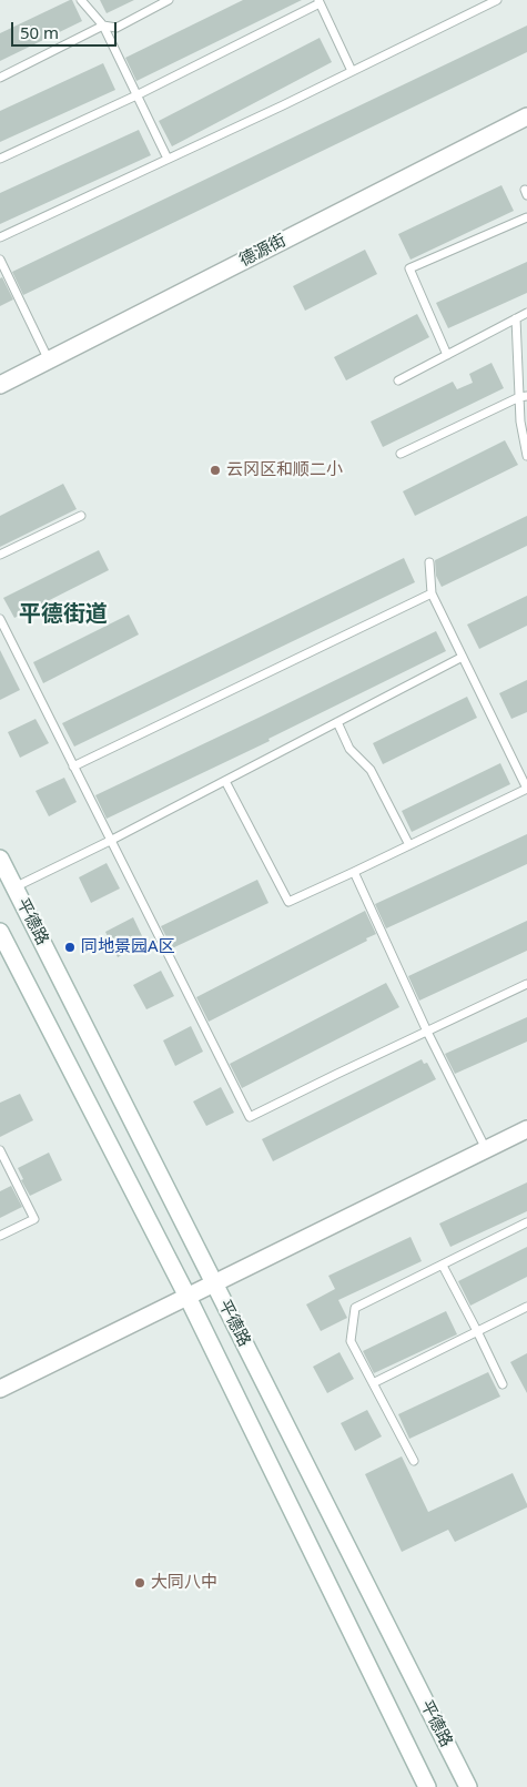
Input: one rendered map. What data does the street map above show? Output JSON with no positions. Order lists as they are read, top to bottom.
{
  "streets": {
    "main road": ["德源街", "平德路"]
  },
  "districts": ["平德街道"],
  "places": ["云冈区和顺二小", "同地景园A区", "大同八中"],
  "scale_bar": "50 m"
}
